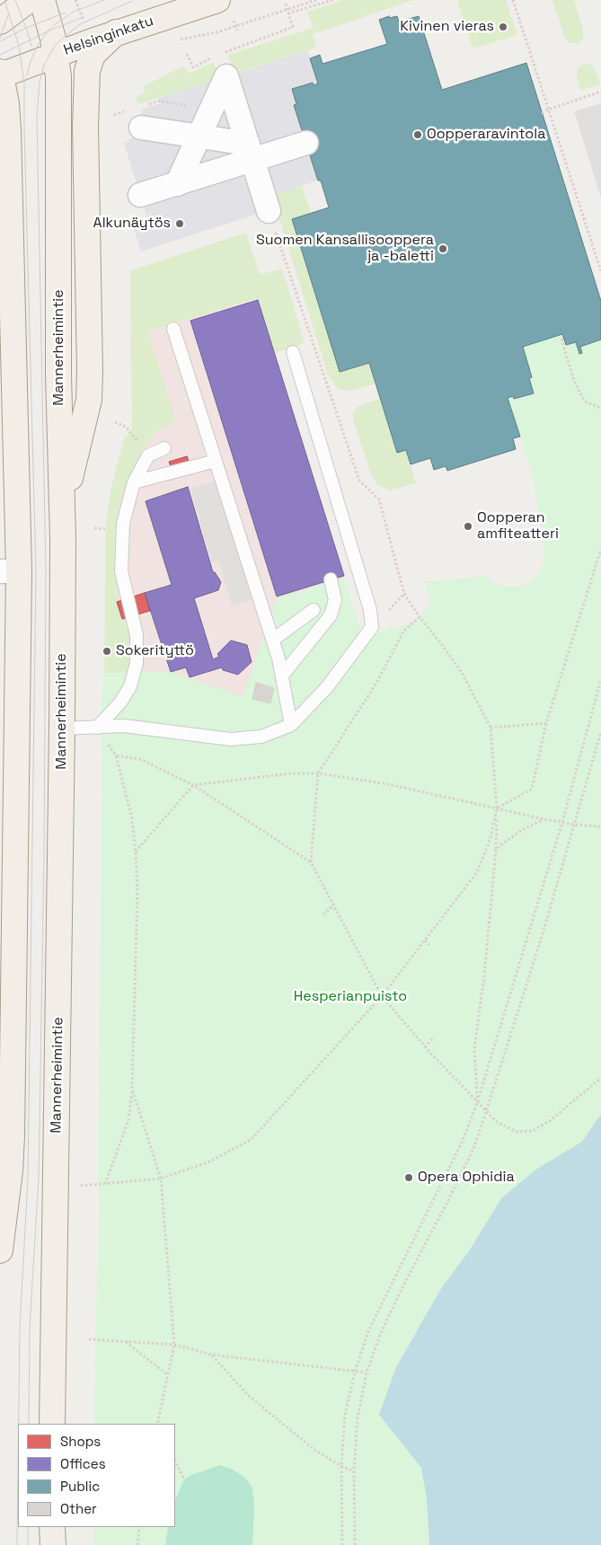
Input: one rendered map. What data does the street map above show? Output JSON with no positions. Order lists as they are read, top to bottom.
{
  "streets": {
    "main road": ["Helsinginkatu", "Mannerheimintie"]
  },
  "crossings": [
    ["Helsinginkatu", "Mannerheimintie"]
  ],
  "parks": ["Hesperianpuisto"],
  "places": [
    "Kivinen vieras",
    "Oopperaravintola",
    "Alkunäytös",
    "Suomen Kansallisooppera ja -baletti",
    "Oopperan amfiteatteri",
    "Sokerityttö",
    "Opera Ophidia"
  ],
  "legend": [
    "Shops",
    "Offices",
    "Public",
    "Other"
  ]
}
